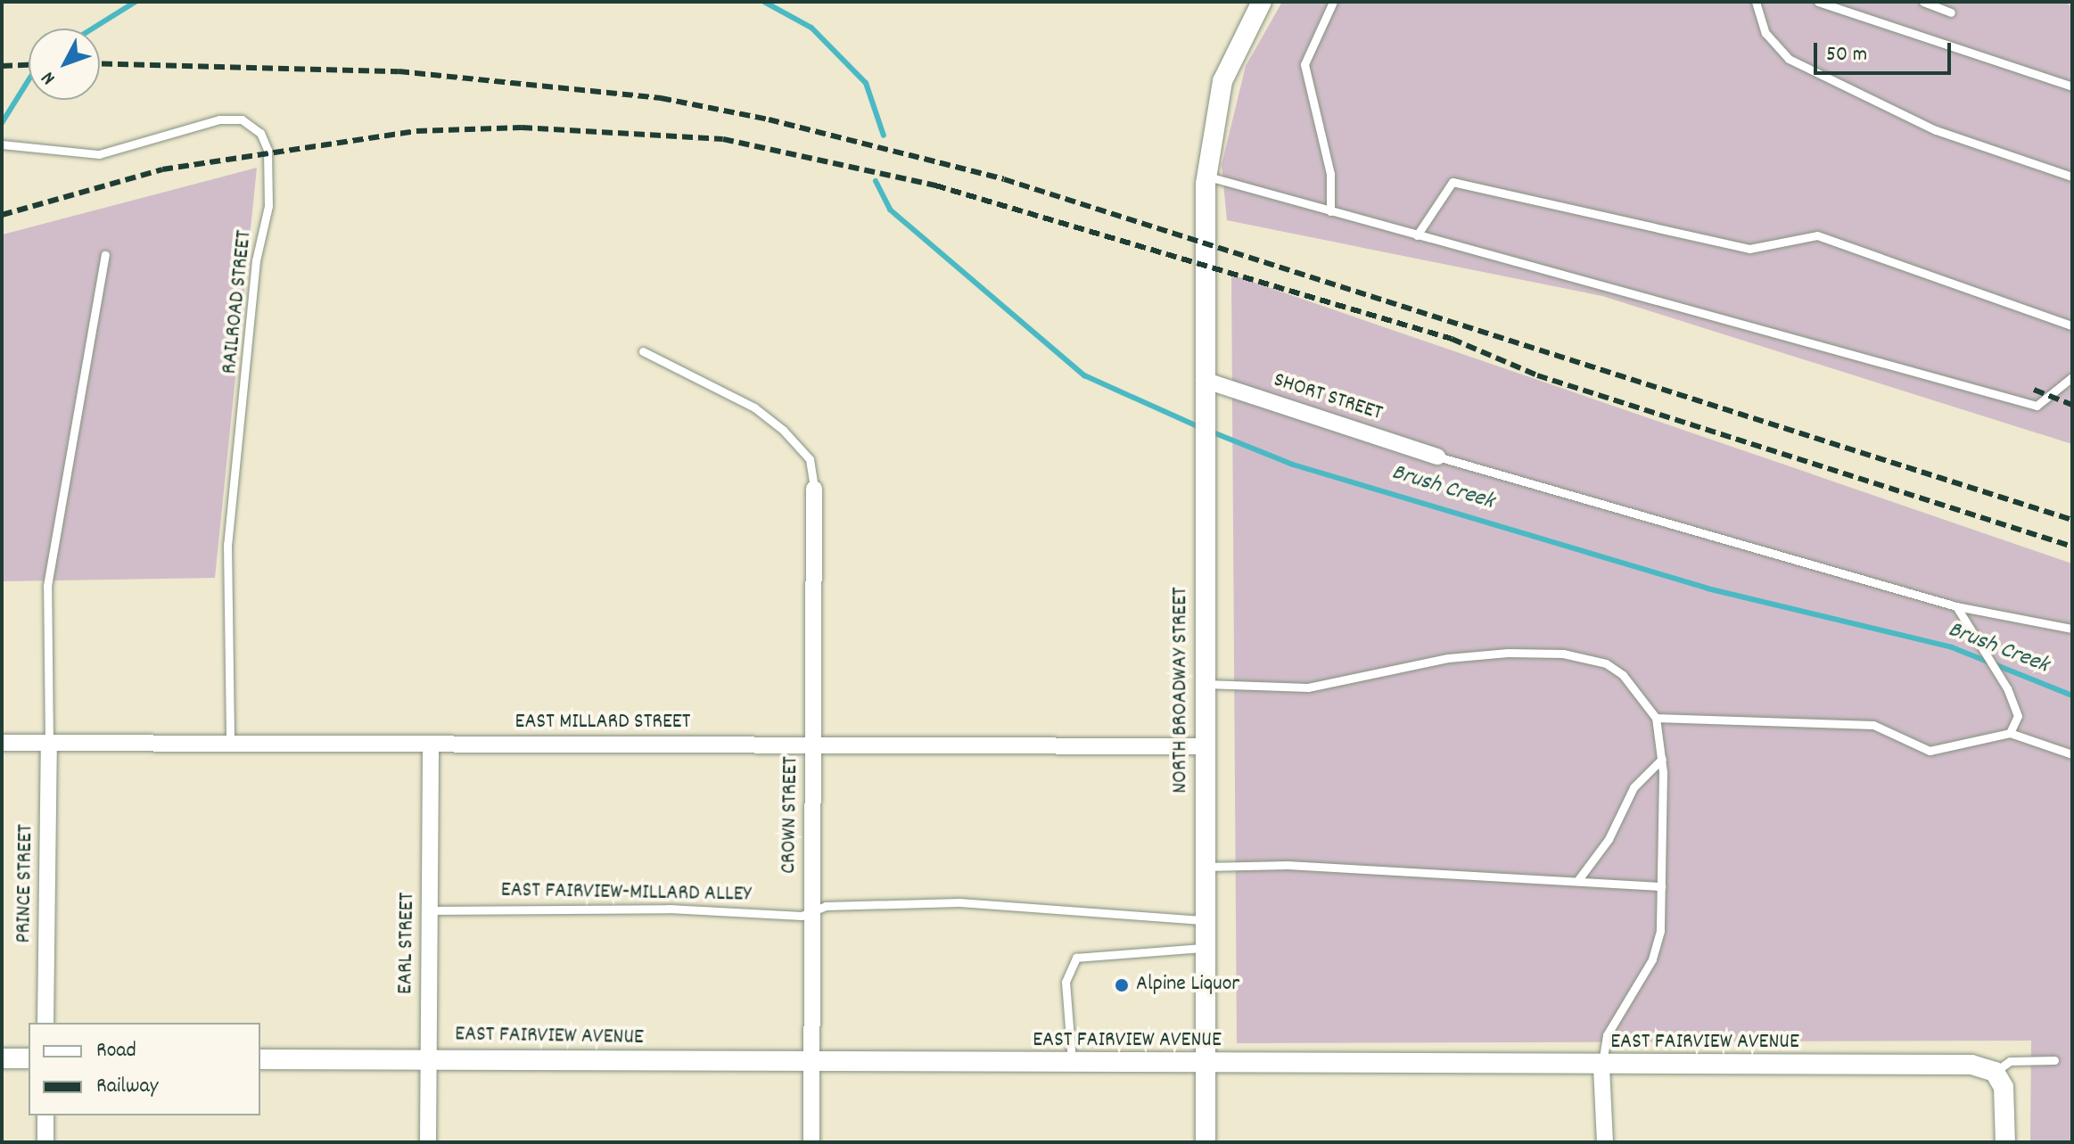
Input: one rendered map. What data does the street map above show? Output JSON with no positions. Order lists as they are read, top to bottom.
{
  "streets": {
    "street": [
      "SHORT STREET",
      "NORTH BROADWAY STREET",
      "EAST MILLARD STREET",
      "CROWN STREET",
      "PRINCE STREET",
      "EARL STREET",
      "EAST FAIRVIEW AVENUE"
    ],
    "lane": ["RAILROAD STREET", "EAST FAIRVIEW-MILLARD ALLEY"]
  },
  "crossings": [
    ["RAILROAD STREET", "EAST MILLARD STREET"],
    ["SHORT STREET", "NORTH BROADWAY STREET"],
    ["NORTH BROADWAY STREET", "EAST MILLARD STREET"],
    ["NORTH BROADWAY STREET", "EAST FAIRVIEW-MILLARD ALLEY"],
    ["NORTH BROADWAY STREET", "EAST FAIRVIEW AVENUE"],
    ["EAST MILLARD STREET", "CROWN STREET"],
    ["EAST MILLARD STREET", "PRINCE STREET"],
    ["EAST MILLARD STREET", "EARL STREET"],
    ["CROWN STREET", "EAST FAIRVIEW-MILLARD ALLEY"],
    ["CROWN STREET", "EAST FAIRVIEW AVENUE"],
    ["EAST FAIRVIEW-MILLARD ALLEY", "EARL STREET"],
    ["EARL STREET", "EAST FAIRVIEW AVENUE"]
  ],
  "water": ["Brush Creek"],
  "places": ["Alpine Liquor"],
  "legend": ["Road", "Railway"],
  "scale_bar": "50 m",
  "north": "bottom left"
}
